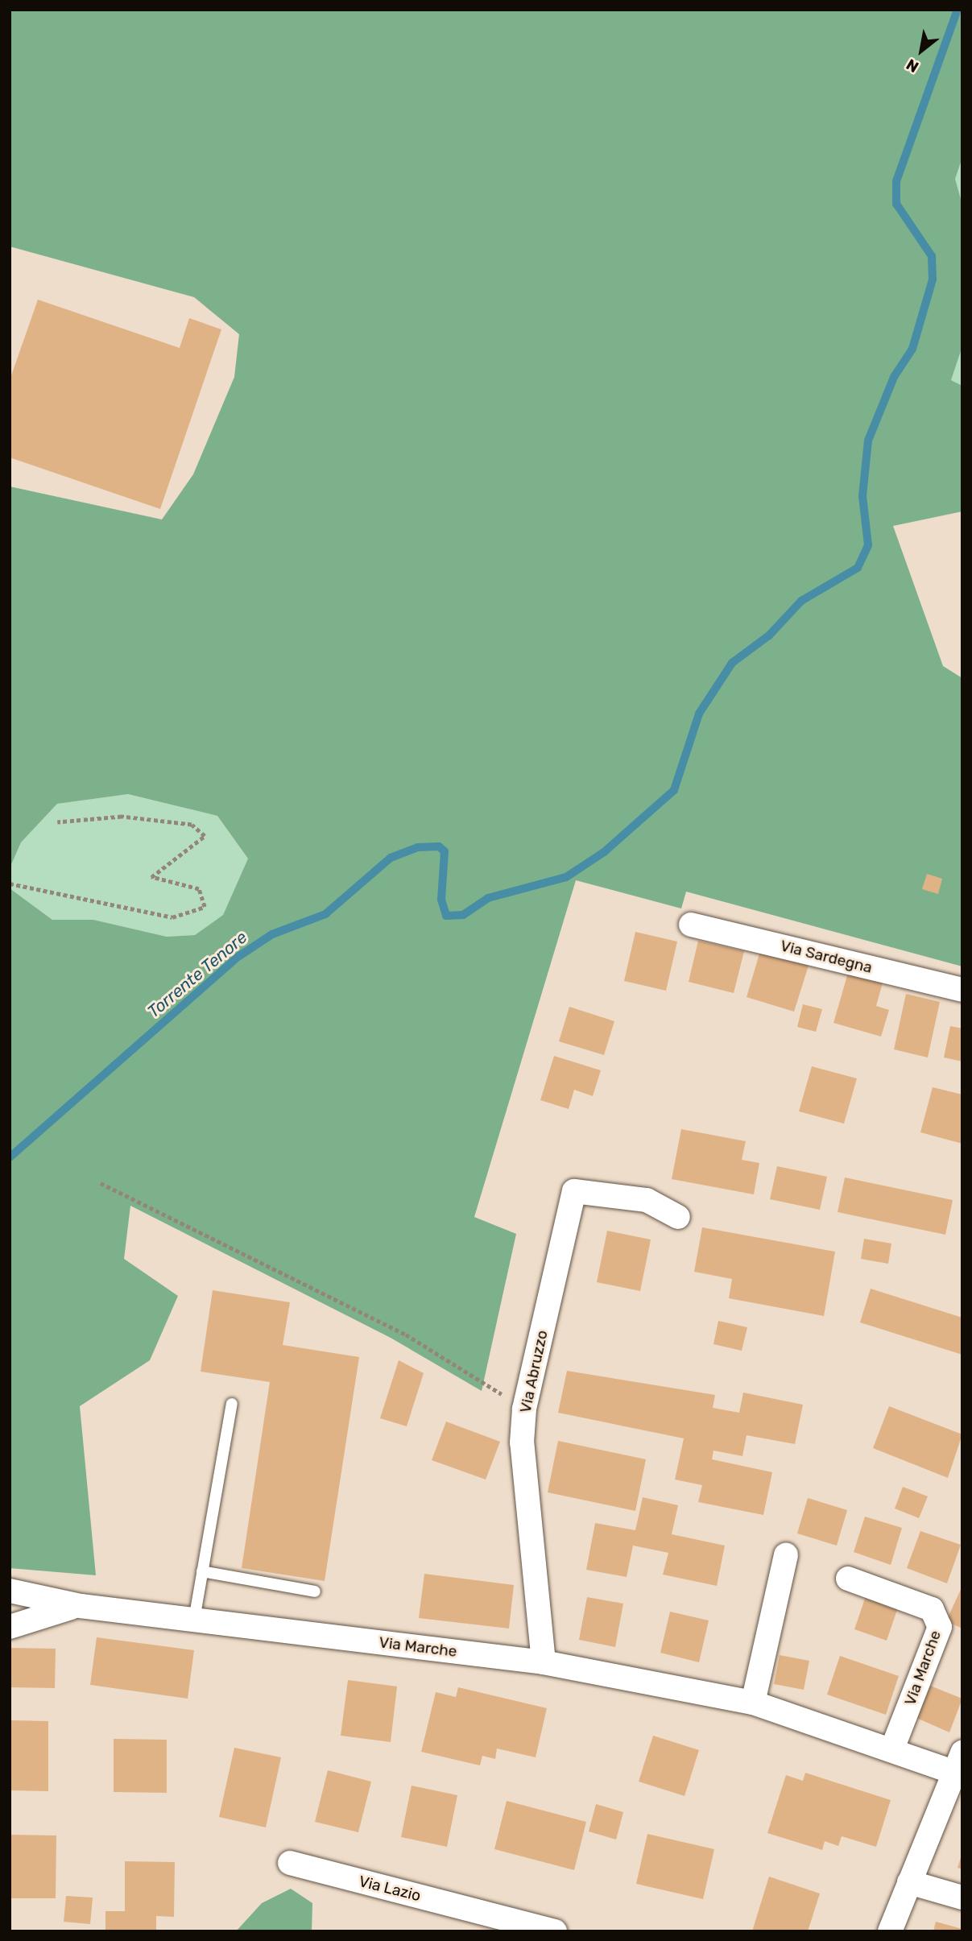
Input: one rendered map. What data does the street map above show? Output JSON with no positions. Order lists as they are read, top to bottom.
{
  "streets": {
    "street": [
      "Via Sardegna",
      "Via Abruzzo",
      "Via Marche",
      "Via Lazio"
    ]
  },
  "crossings": [
    ["Via Abruzzo", "Via Marche"]
  ],
  "water": ["Torrente Tenore"],
  "north": "bottom left"
}
